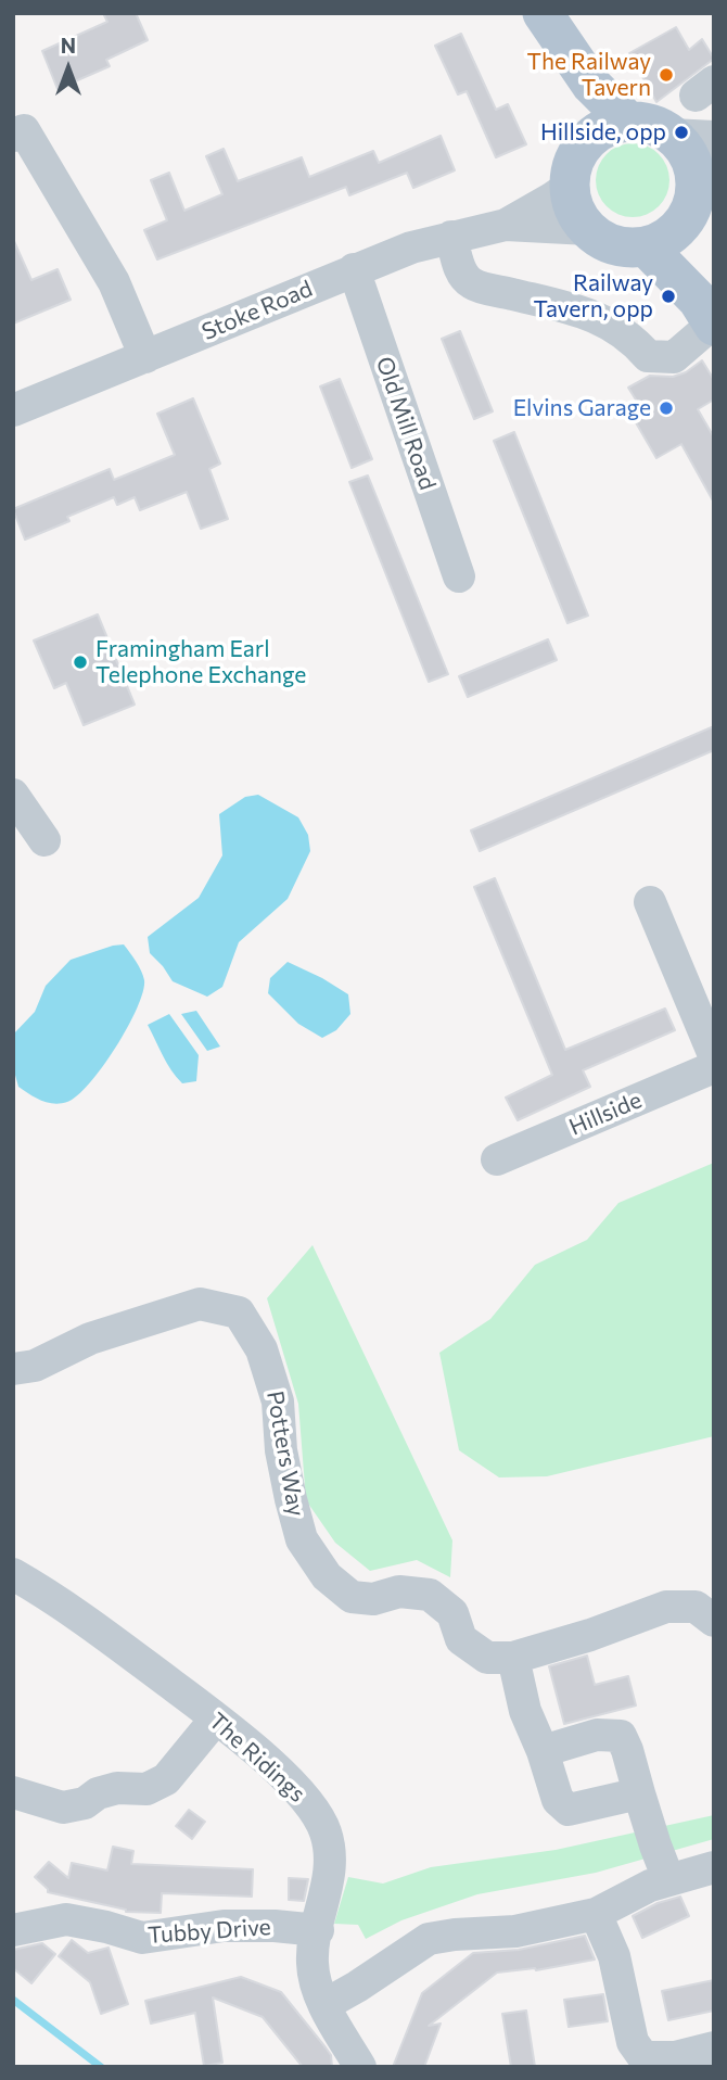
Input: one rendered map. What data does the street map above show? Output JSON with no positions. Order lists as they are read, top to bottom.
{
  "streets": {
    "street": [
      "Stoke Road",
      "Old Mill Road",
      "Hillside",
      "Potters Way",
      "The Ridings",
      "Tubby Drive"
    ]
  },
  "crossings": [
    ["Stoke Road", "Old Mill Road"],
    ["The Ridings", "Tubby Drive"]
  ],
  "places": [
    "The Railway Tavern",
    "Hillside, opp",
    "Railway Tavern, opp",
    "Elvins Garage",
    "Framingham Earl Telephone Exchange"
  ],
  "north": "top"
}
